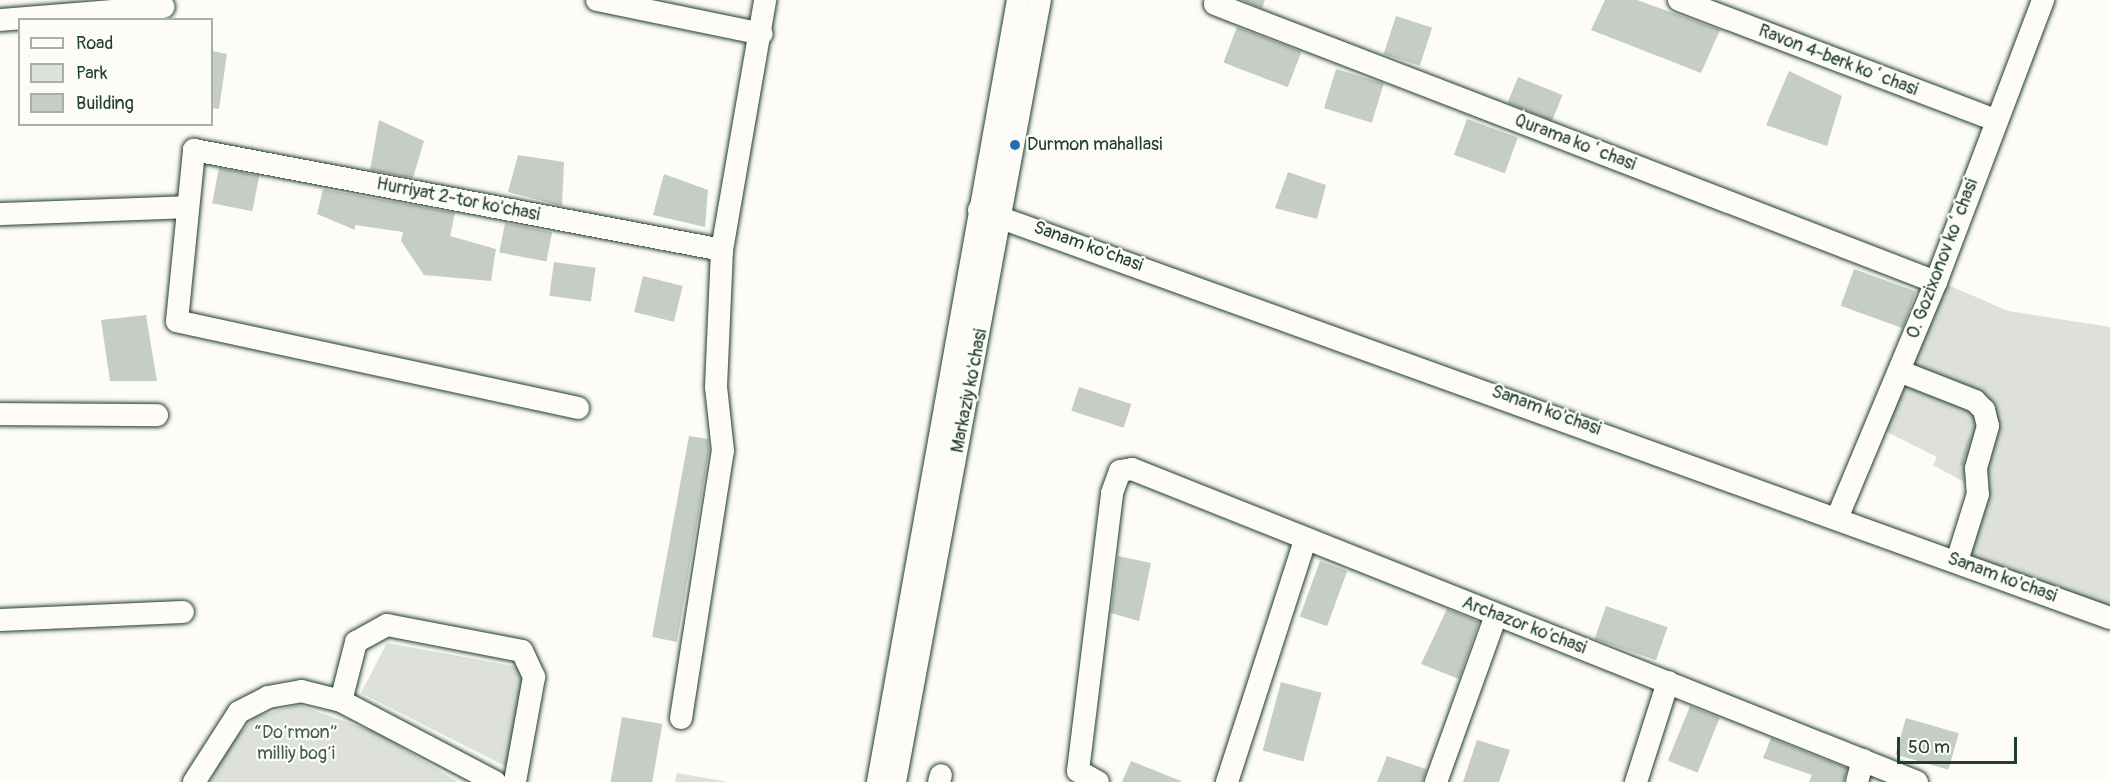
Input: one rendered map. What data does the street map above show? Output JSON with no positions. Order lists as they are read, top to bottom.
{
  "streets": {
    "street": [
      "Ravon 4-berk koʻchasi",
      "Qurama koʻchasi",
      "Hurriyat 2-tor ko'chasi",
      "Sanam ko'chasi",
      "O. Gozixonov koʻchasi",
      "Markaziy ko'chasi",
      "Archazor ko‘chasi"
    ]
  },
  "crossings": [
    ["Ravon 4-berk koʻchasi", "O. Gozixonov koʻchasi"],
    ["Qurama koʻchasi", "O. Gozixonov koʻchasi"],
    ["Sanam ko'chasi", "O. Gozixonov koʻchasi"],
    ["Sanam ko'chasi", "Markaziy ko'chasi"]
  ],
  "parks": ["“Do‘rmon” milliy bog‘i"],
  "places": ["Durmon mahallasi"],
  "legend": ["Road", "Park", "Building"],
  "scale_bar": "50 m"
}
